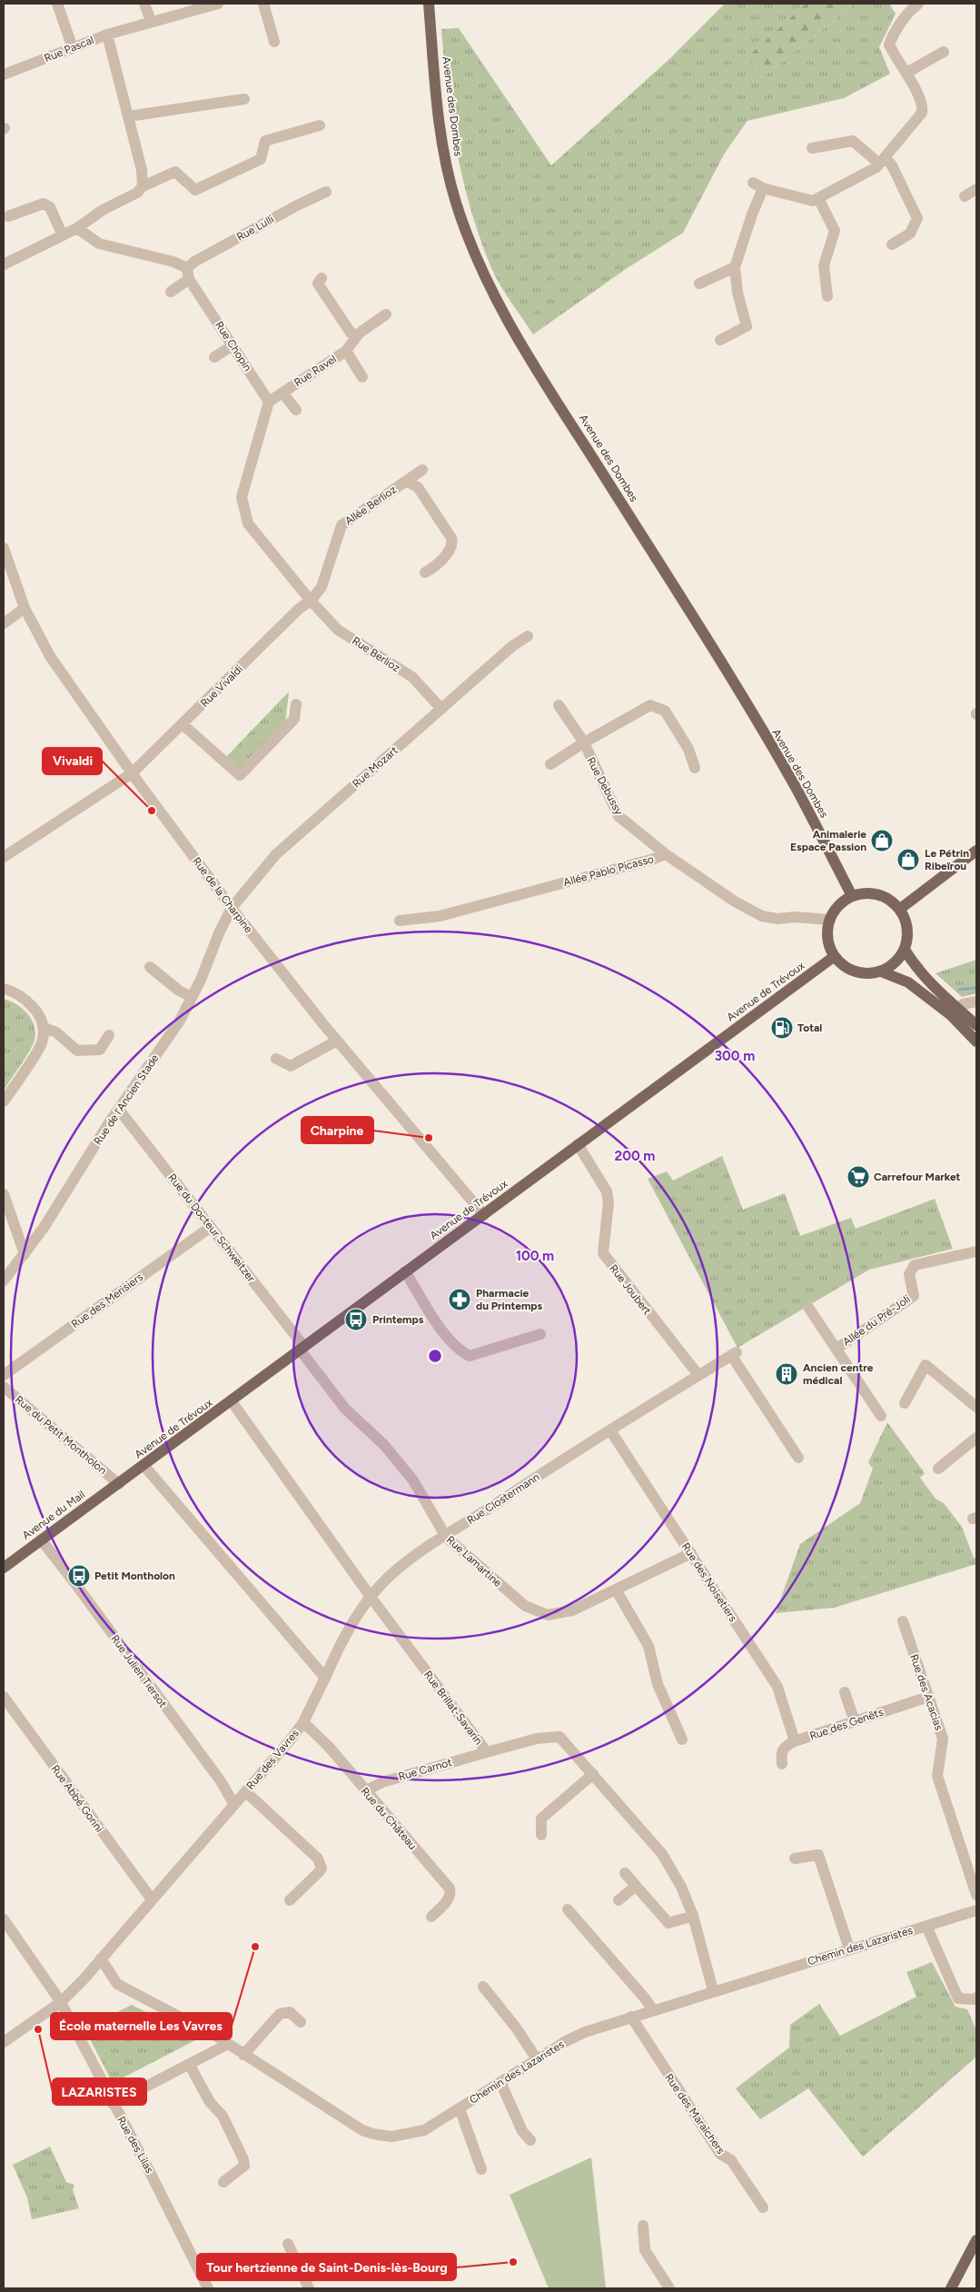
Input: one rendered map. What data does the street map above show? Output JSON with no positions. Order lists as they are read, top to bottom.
{
  "streets": {
    "main road": ["Avenue des Dombes", "Avenue de Trévoux", "Avenue du Mail"],
    "street": [
      "Rue Pascal",
      "Rue Lulli",
      "Rue Chopin",
      "Rue Ravel",
      "Allée Berlioz",
      "Rue Berlioz",
      "Rue Vivaldi",
      "Rue Mozart",
      "Rue Debussy",
      "Allée Pablo Picasso",
      "Rue de la Charpine",
      "Rue de l’Ancien Stade",
      "Rue du Docteur Schweitzer",
      "Rue Joubert",
      "Rue des Merisiers",
      "Allée du Pré-Joli",
      "Rue du Petit Montholon",
      "Rue Clostermann",
      "Rue Lamartine",
      "Rue des Noisetiers",
      "Rue Julien Tiersot",
      "Rue des Acacias",
      "Rue Brillat-Savarin",
      "Rue des Genêts",
      "Rue des Vavres",
      "Rue Carnot",
      "Rue Abbé Gorini",
      "Rue du Château",
      "Chemin des Lazaristes",
      "Rue des Maraîchers",
      "Rue des Lilas"
    ]
  },
  "crossings": [
    ["Avenue des Dombes", "Allée Pablo Picasso"],
    ["Avenue des Dombes", "Avenue de Trévoux"],
    ["Rue Lulli", "Rue Chopin"],
    ["Rue Chopin", "Rue Ravel"],
    ["Allée Berlioz", "Rue Berlioz"],
    ["Allée Berlioz", "Rue Vivaldi"],
    ["Rue Berlioz", "Rue Vivaldi"],
    ["Rue Berlioz", "Rue Mozart"],
    ["Rue Vivaldi", "Rue de la Charpine"],
    ["Rue Mozart", "Rue de la Charpine"],
    ["Rue Mozart", "Rue de l’Ancien Stade"],
    ["Rue Debussy", "Allée Pablo Picasso"],
    ["Allée Pablo Picasso", "Avenue de Trévoux"],
    ["Rue de la Charpine", "Avenue de Trévoux"],
    ["Rue de la Charpine", "Rue de l’Ancien Stade"],
    ["Avenue de Trévoux", "Rue du Docteur Schweitzer"],
    ["Avenue de Trévoux", "Rue Joubert"],
    ["Avenue de Trévoux", "Rue du Petit Montholon"],
    ["Avenue de Trévoux", "Avenue du Mail"],
    ["Avenue de Trévoux", "Rue Lamartine"],
    ["Avenue de Trévoux", "Rue Brillat-Savarin"],
    ["Rue de l’Ancien Stade", "Rue du Docteur Schweitzer"],
    ["Rue du Docteur Schweitzer", "Rue des Merisiers"],
    ["Rue du Docteur Schweitzer", "Rue Lamartine"],
    ["Rue Joubert", "Rue Clostermann"],
    ["Rue du Petit Montholon", "Avenue du Mail"],
    ["Rue Clostermann", "Rue Lamartine"],
    ["Rue Clostermann", "Rue des Noisetiers"],
    ["Rue Clostermann", "Rue Brillat-Savarin"],
    ["Rue Clostermann", "Rue des Vavres"],
    ["Avenue du Mail", "Rue Julien Tiersot"],
    ["Rue Lamartine", "Rue des Noisetiers"],
    ["Rue des Noisetiers", "Rue des Genêts"],
    ["Rue Julien Tiersot", "Rue des Vavres"],
    ["Rue des Acacias", "Rue des Genêts"],
    ["Rue Brillat-Savarin", "Rue Carnot"],
    ["Rue Brillat-Savarin", "Chemin des Lazaristes"],
    ["Rue des Vavres", "Rue Abbé Gorini"],
    ["Rue des Vavres", "Rue du Château"],
    ["Rue des Vavres", "Chemin des Lazaristes"],
    ["Rue des Vavres", "Rue des Lilas"],
    ["Rue Carnot", "Rue du Château"],
    ["Chemin des Lazaristes", "Rue des Maraîchers"]
  ],
  "places": {
    "other": [
      "Vivaldi",
      "Charpine",
      "École maternelle Les Vavres",
      "LAZARISTES",
      "Tour hertzienne de Saint-Denis-lès-Bourg"
    ],
    "shop": ["Animalerie Espace Passion", "Le Pétrin Ribeïrou"],
    "fuel station": ["Total"],
    "supermarket": ["Carrefour Market"],
    "pharmacy": ["Pharmacie du Printemps"],
    "bus stop": ["Printemps", "Petit Montholon"],
    "building": ["Ancien centre médical"]
  },
  "rings": ["300 m", "200 m", "100 m"]
}
